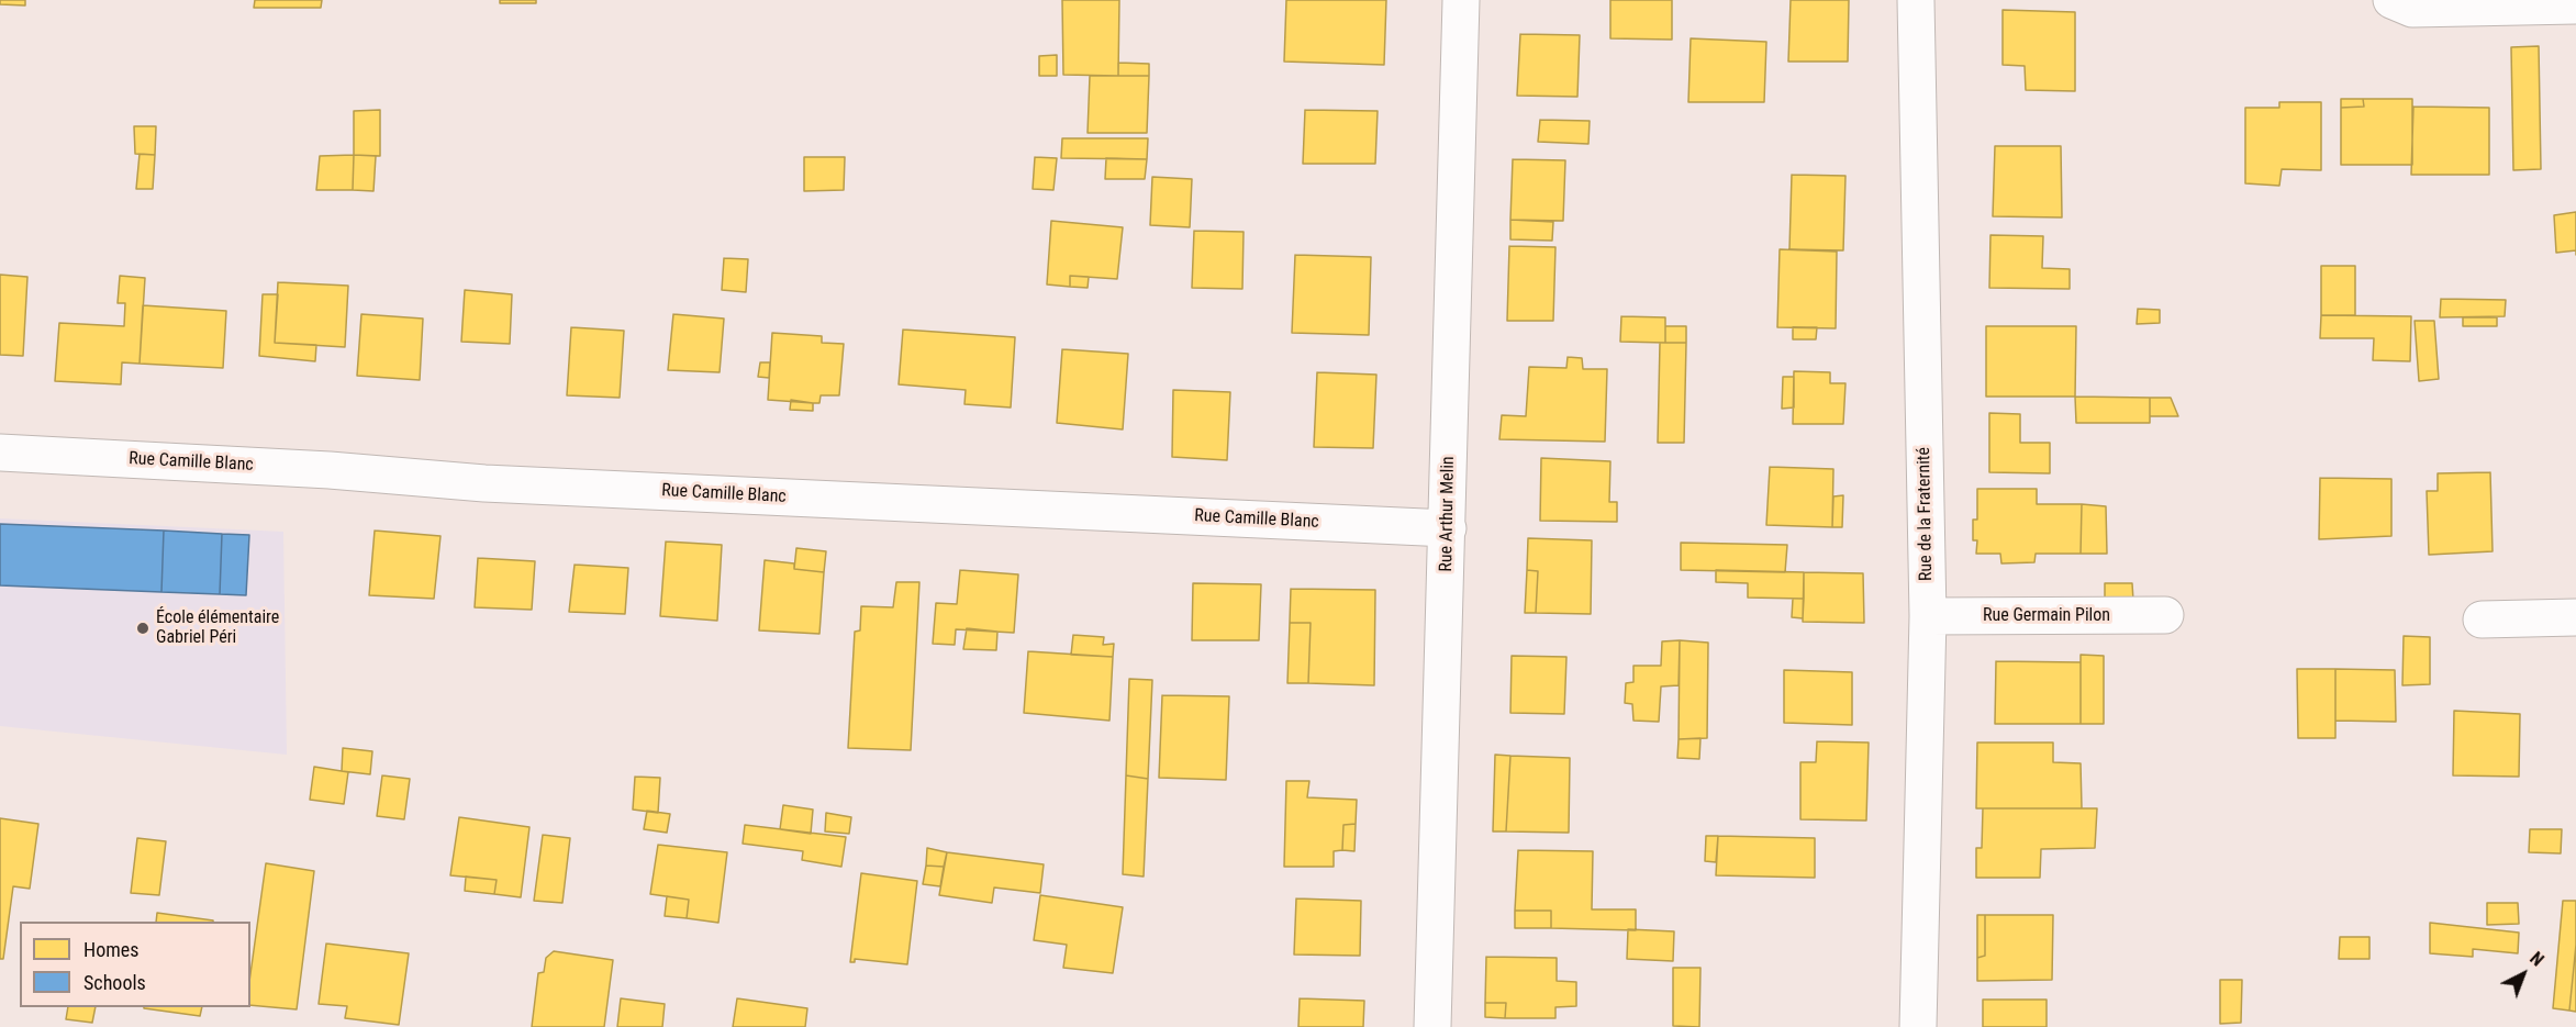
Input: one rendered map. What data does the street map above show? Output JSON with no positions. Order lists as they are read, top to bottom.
{
  "streets": {
    "street": [
      "Rue Camille Blanc",
      "Rue Arthur Melin",
      "Rue de la Fraternité",
      "Rue Germain Pilon"
    ]
  },
  "crossings": [
    ["Rue Camille Blanc", "Rue Arthur Melin"],
    ["Rue de la Fraternité", "Rue Germain Pilon"]
  ],
  "places": ["École élémentaire Gabriel Péri"],
  "legend": ["Homes", "Schools"],
  "north": "top right"
}
